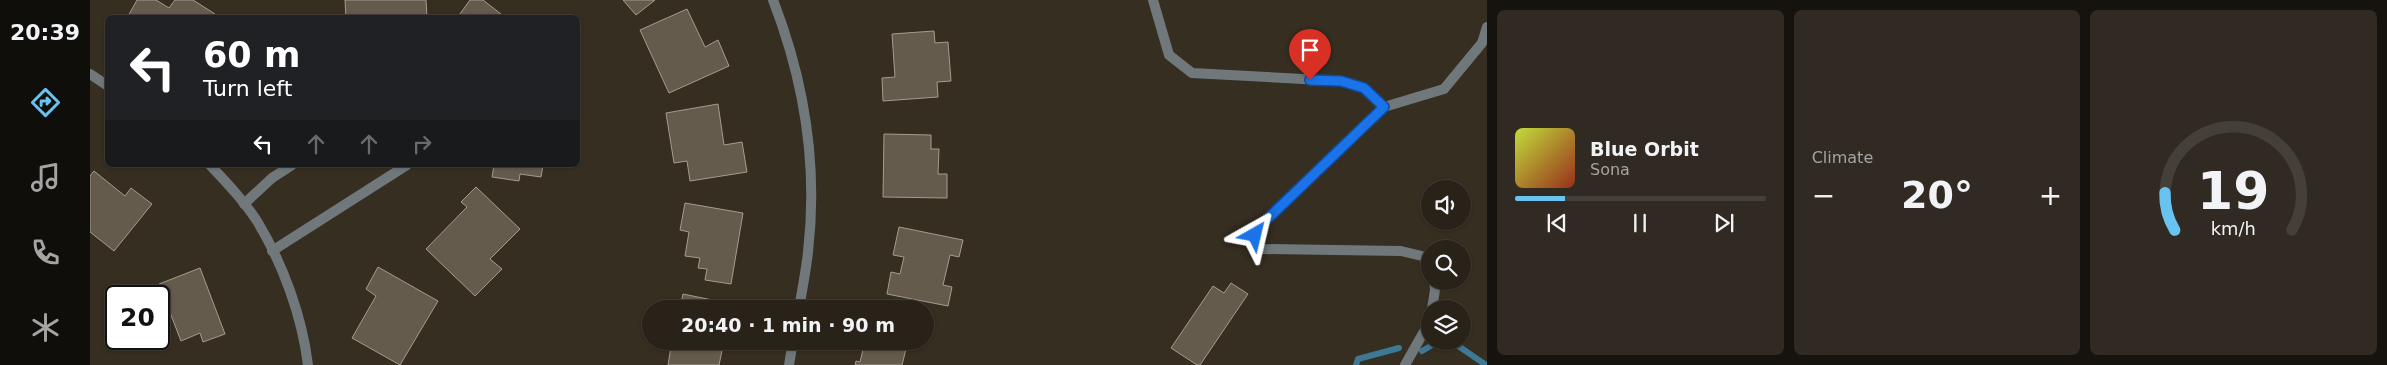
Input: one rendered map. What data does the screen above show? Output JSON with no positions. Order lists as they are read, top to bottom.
{
  "page": {
    "tabs": "20:39",
    "tile": "Climate",
    "turn": ["60 m", "Turn left"],
    "song": ["Blue Orbit", "Sona"],
    "heat": ["−", "20°", "+"],
    "limit": "20",
    "trip": "20:40 · 1 min · 90 m",
    "gauge": ["19", "km/h"]
  }
}
